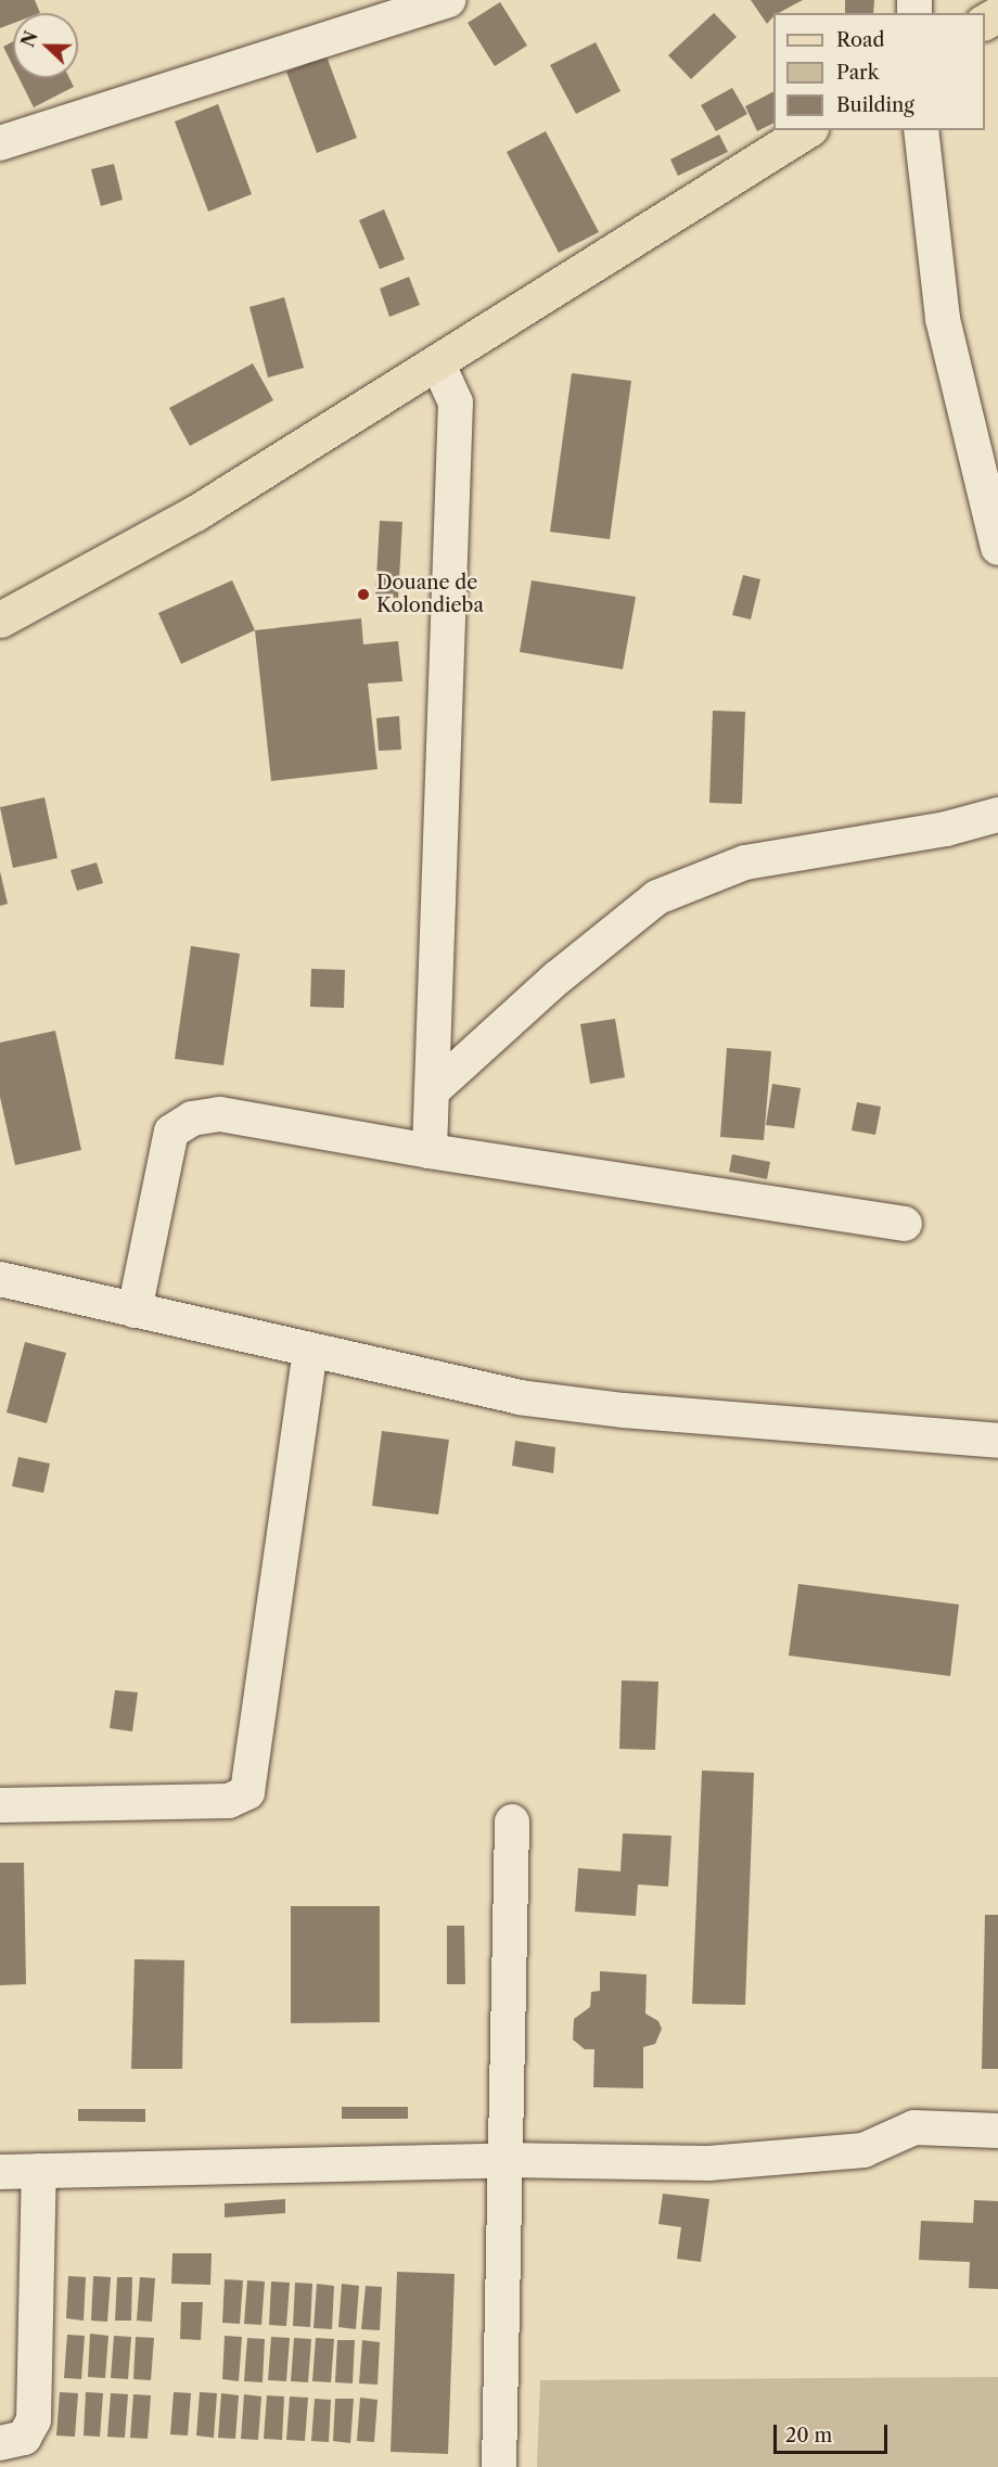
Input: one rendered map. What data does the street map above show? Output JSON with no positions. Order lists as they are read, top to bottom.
{
  "places": ["Douane de Kolondieba"],
  "legend": ["Road", "Park", "Building"],
  "scale_bar": "20 m",
  "north": "left"
}
